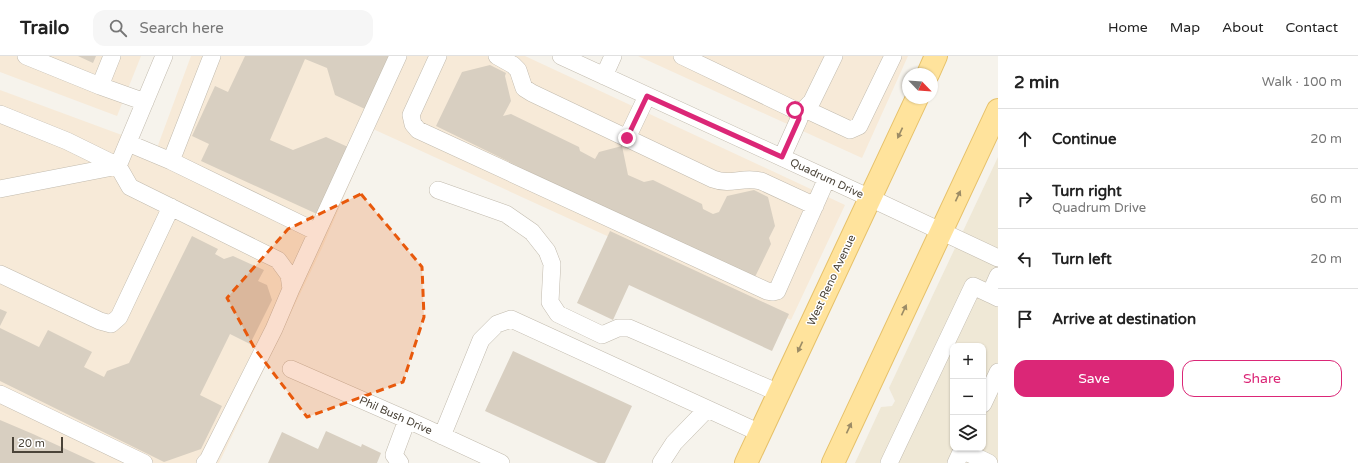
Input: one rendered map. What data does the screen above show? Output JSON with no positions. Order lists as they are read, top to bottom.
{
  "streets": {
    "main road": ["West Reno Avenue"],
    "street": ["Quadrum Drive", "Phil Bush Drive"]
  },
  "crossings": [
    ["Quadrum Drive", "West Reno Avenue"]
  ],
  "scale_bar": "20 m",
  "north": "bottom right",
  "page": {
    "header": "Trailo",
    "search": "Search here",
    "nav": [
      "Home",
      "Map",
      "About",
      "Contact"
    ],
    "heading": ["2 min", "Walk · 100 m"],
    "list": [
      ["Continue", "20 m"],
      ["Turn right", "Quadrum Drive", "60 m"],
      ["Turn left", "20 m"],
      "Arrive at destination"
    ],
    "map_buttons": ["+", "−"],
    "buttons": ["Save", "Share"],
    "scale": "20 m"
  }
}
